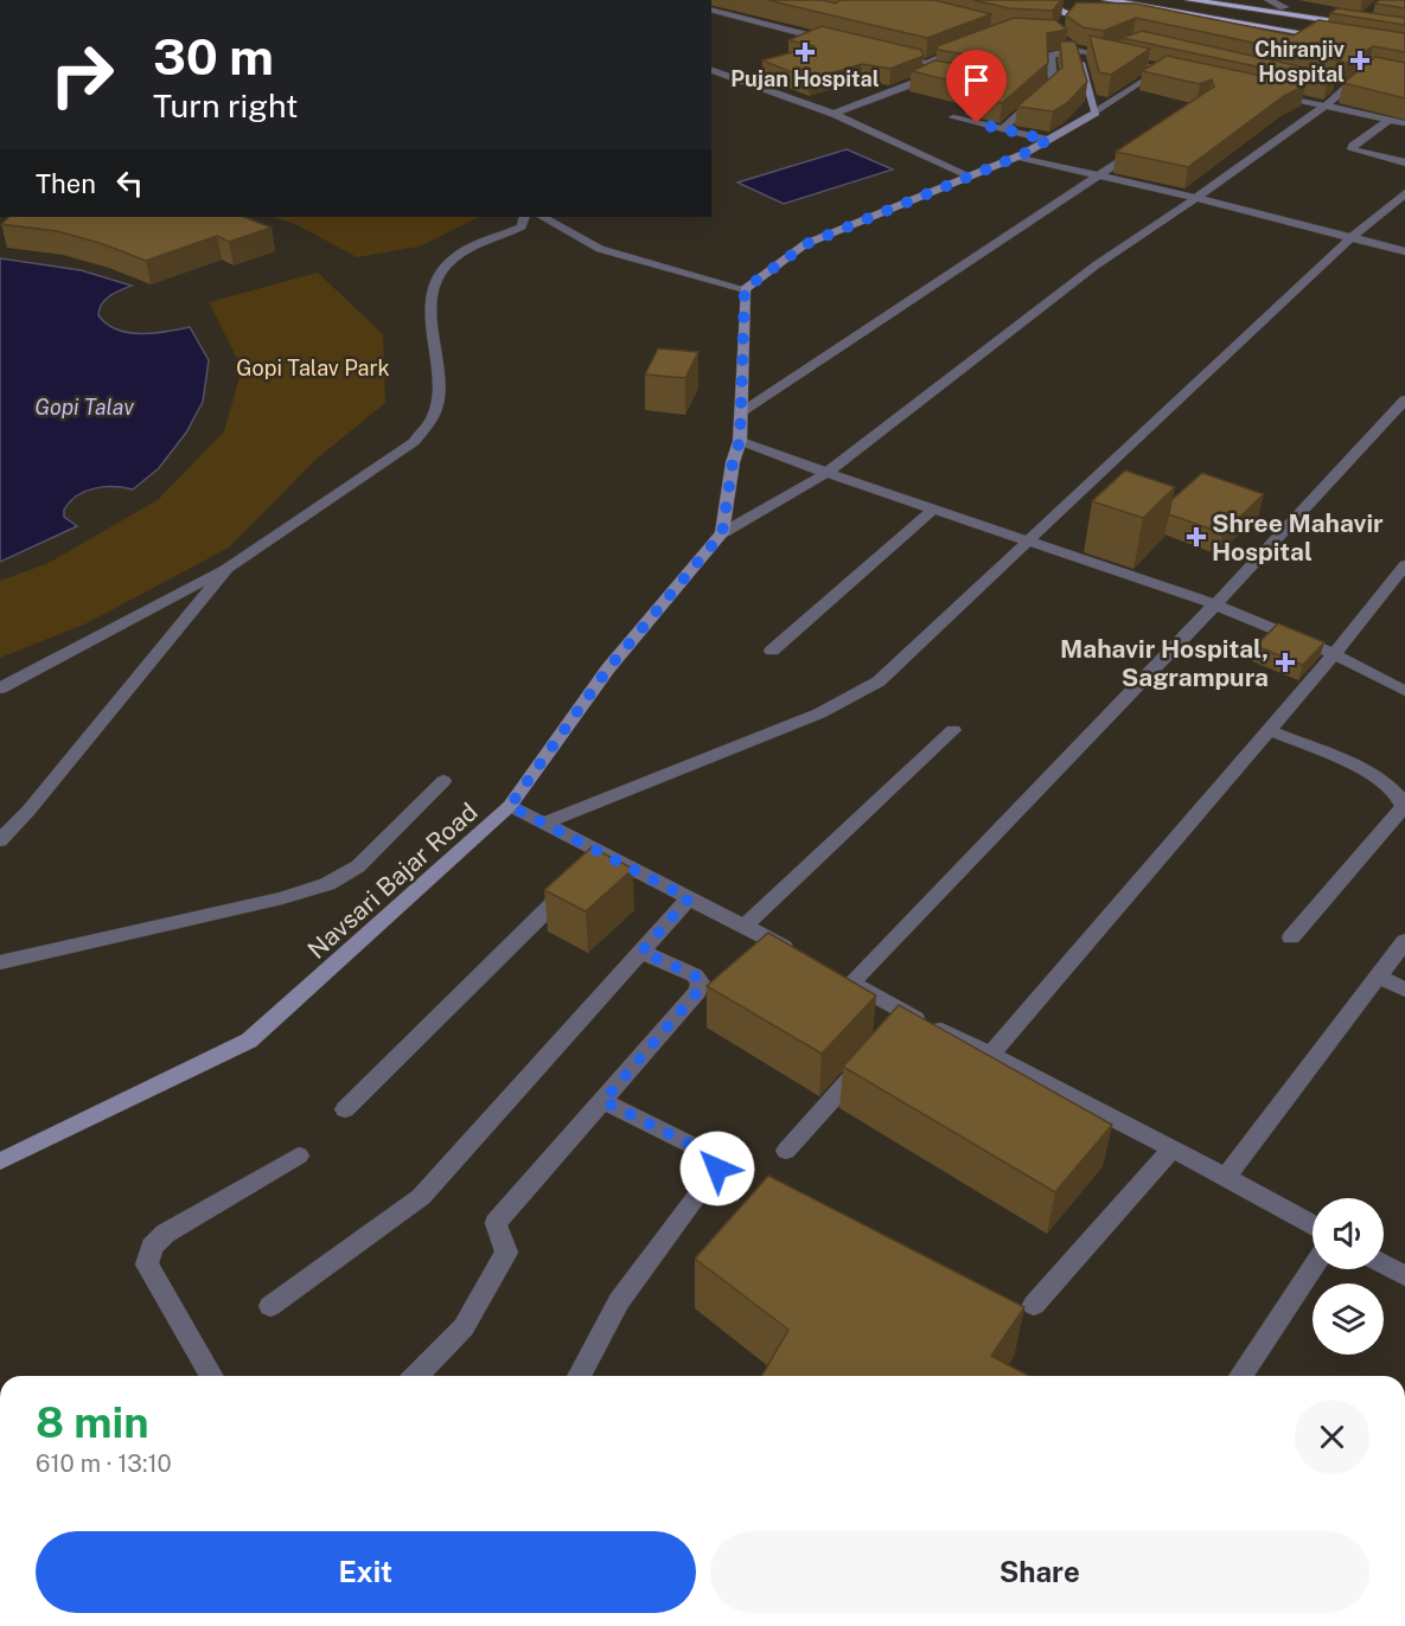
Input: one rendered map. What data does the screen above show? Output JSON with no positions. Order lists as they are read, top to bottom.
{
  "streets": {
    "main road": ["Navsari Bajar Road"]
  },
  "water": ["Gopi Talav"],
  "parks": ["Gopi Talav Park"],
  "places": {
    "health": [
      "Pujan Hospital",
      "Chiranjiv Hospital",
      "Shree Mahavir Hospital",
      "Mahavir Hospital, Sagrampura"
    ]
  },
  "page": {
    "turn": ["30 m", "Turn right"],
    "then": "Then",
    "heading": ["8 min", "610 m · 13:10"],
    "buttons": ["Exit", "Share"]
  }
}
